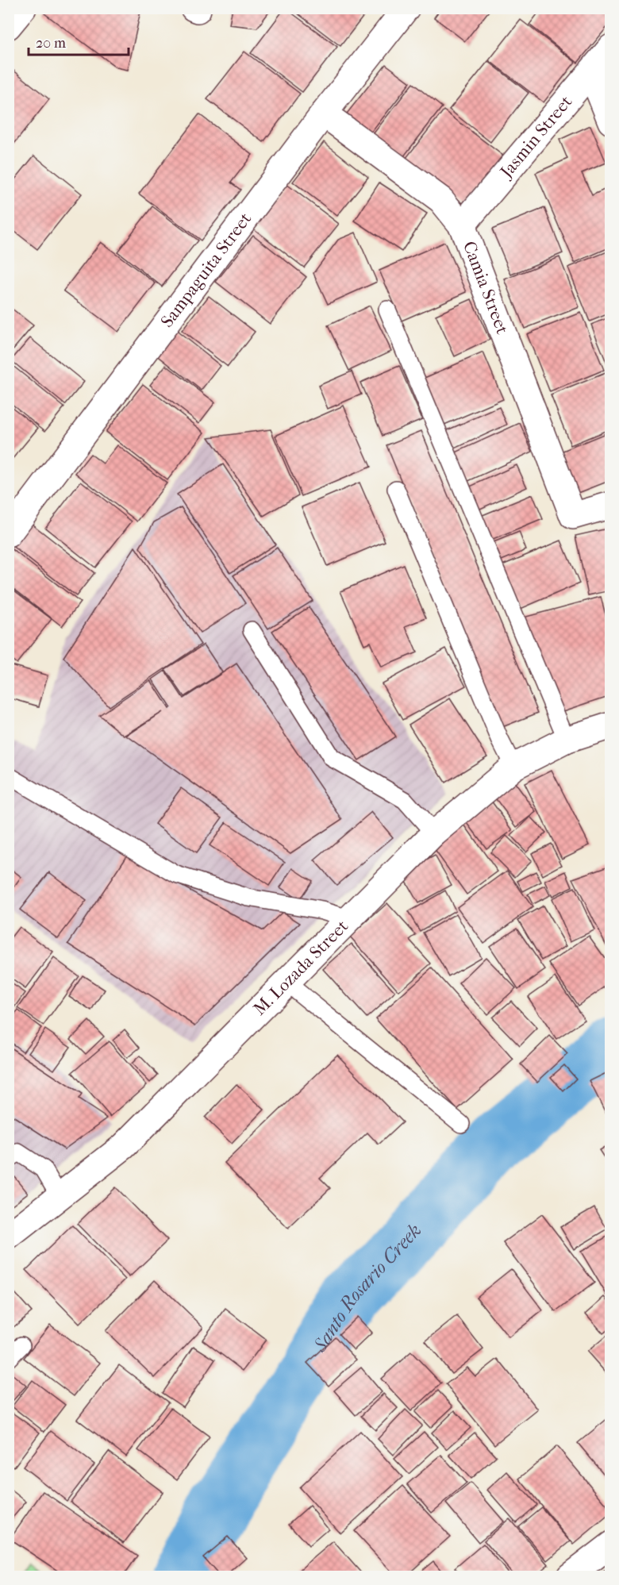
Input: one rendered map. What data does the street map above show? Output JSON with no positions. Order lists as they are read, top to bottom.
{
  "streets": {
    "street": [
      "Jasmin Street",
      "Sampaguita Street",
      "Camia Street",
      "M. Lozada Street"
    ]
  },
  "crossings": [
    ["Jasmin Street", "Camia Street"],
    ["Sampaguita Street", "Camia Street"]
  ],
  "water": ["Santo Rosario Creek"],
  "scale_bar": "20 m"
}
